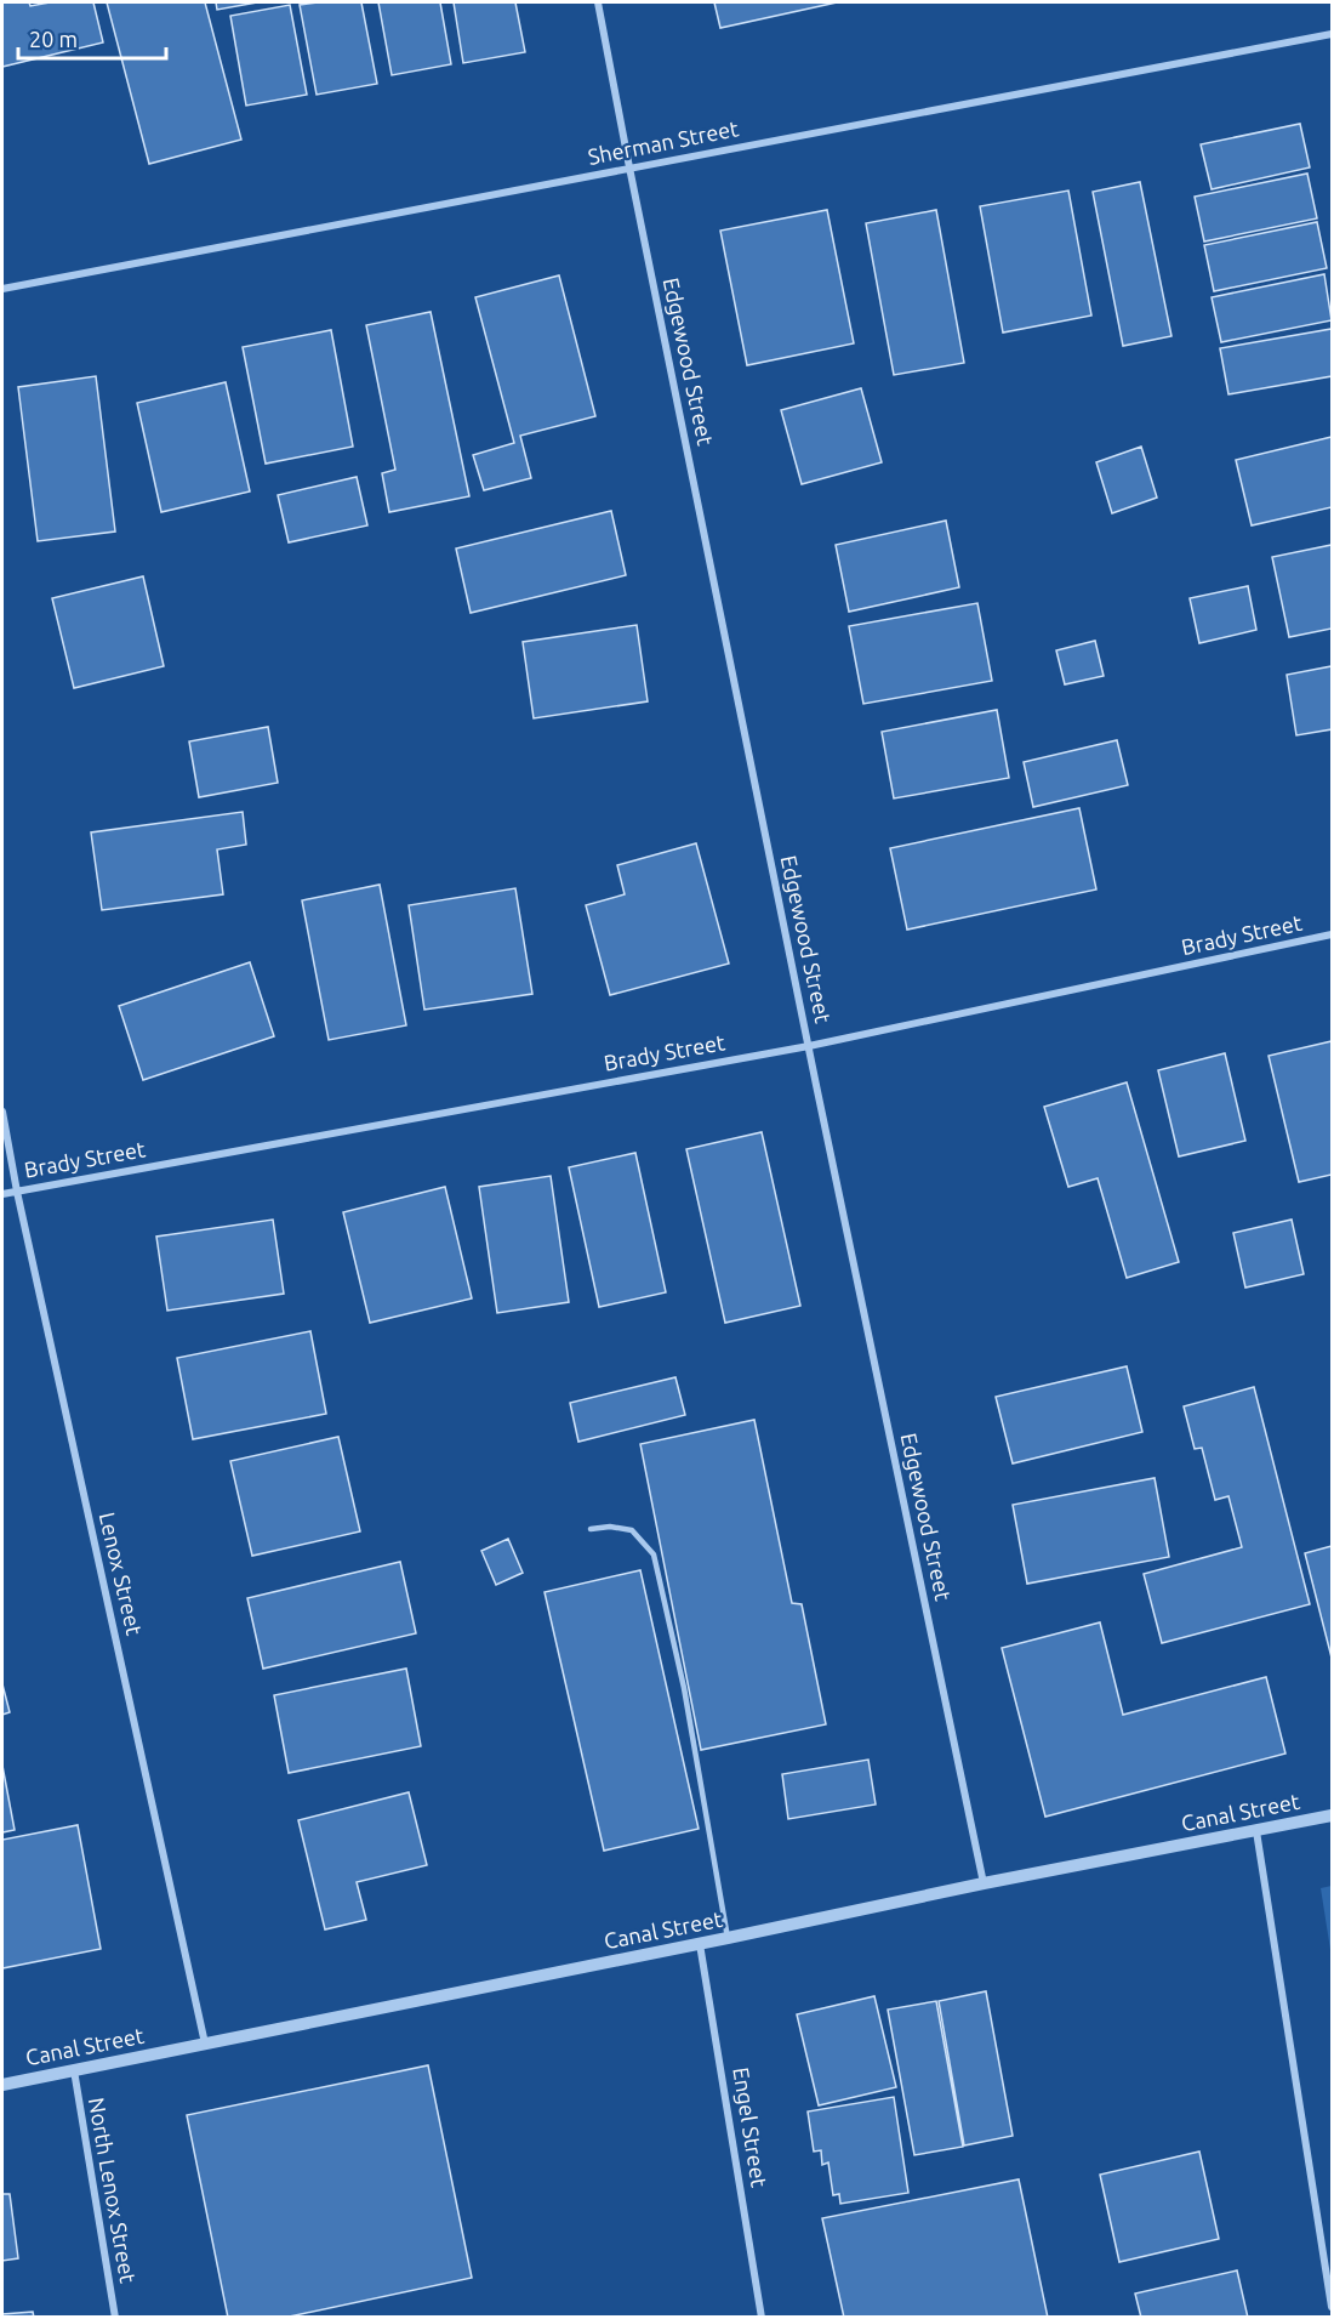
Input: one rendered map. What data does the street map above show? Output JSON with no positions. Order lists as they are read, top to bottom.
{
  "streets": {
    "street": [
      "Sherman Street",
      "Edgewood Street",
      "Brady Street",
      "Lenox Street",
      "Canal Street",
      "Engel Street",
      "North Lenox Street"
    ]
  },
  "crossings": [
    ["Sherman Street", "Edgewood Street"],
    ["Edgewood Street", "Brady Street"],
    ["Edgewood Street", "Canal Street"],
    ["Brady Street", "Lenox Street"],
    ["Lenox Street", "Canal Street"],
    ["Canal Street", "Engel Street"],
    ["Canal Street", "North Lenox Street"]
  ],
  "scale_bar": "20 m"
}
